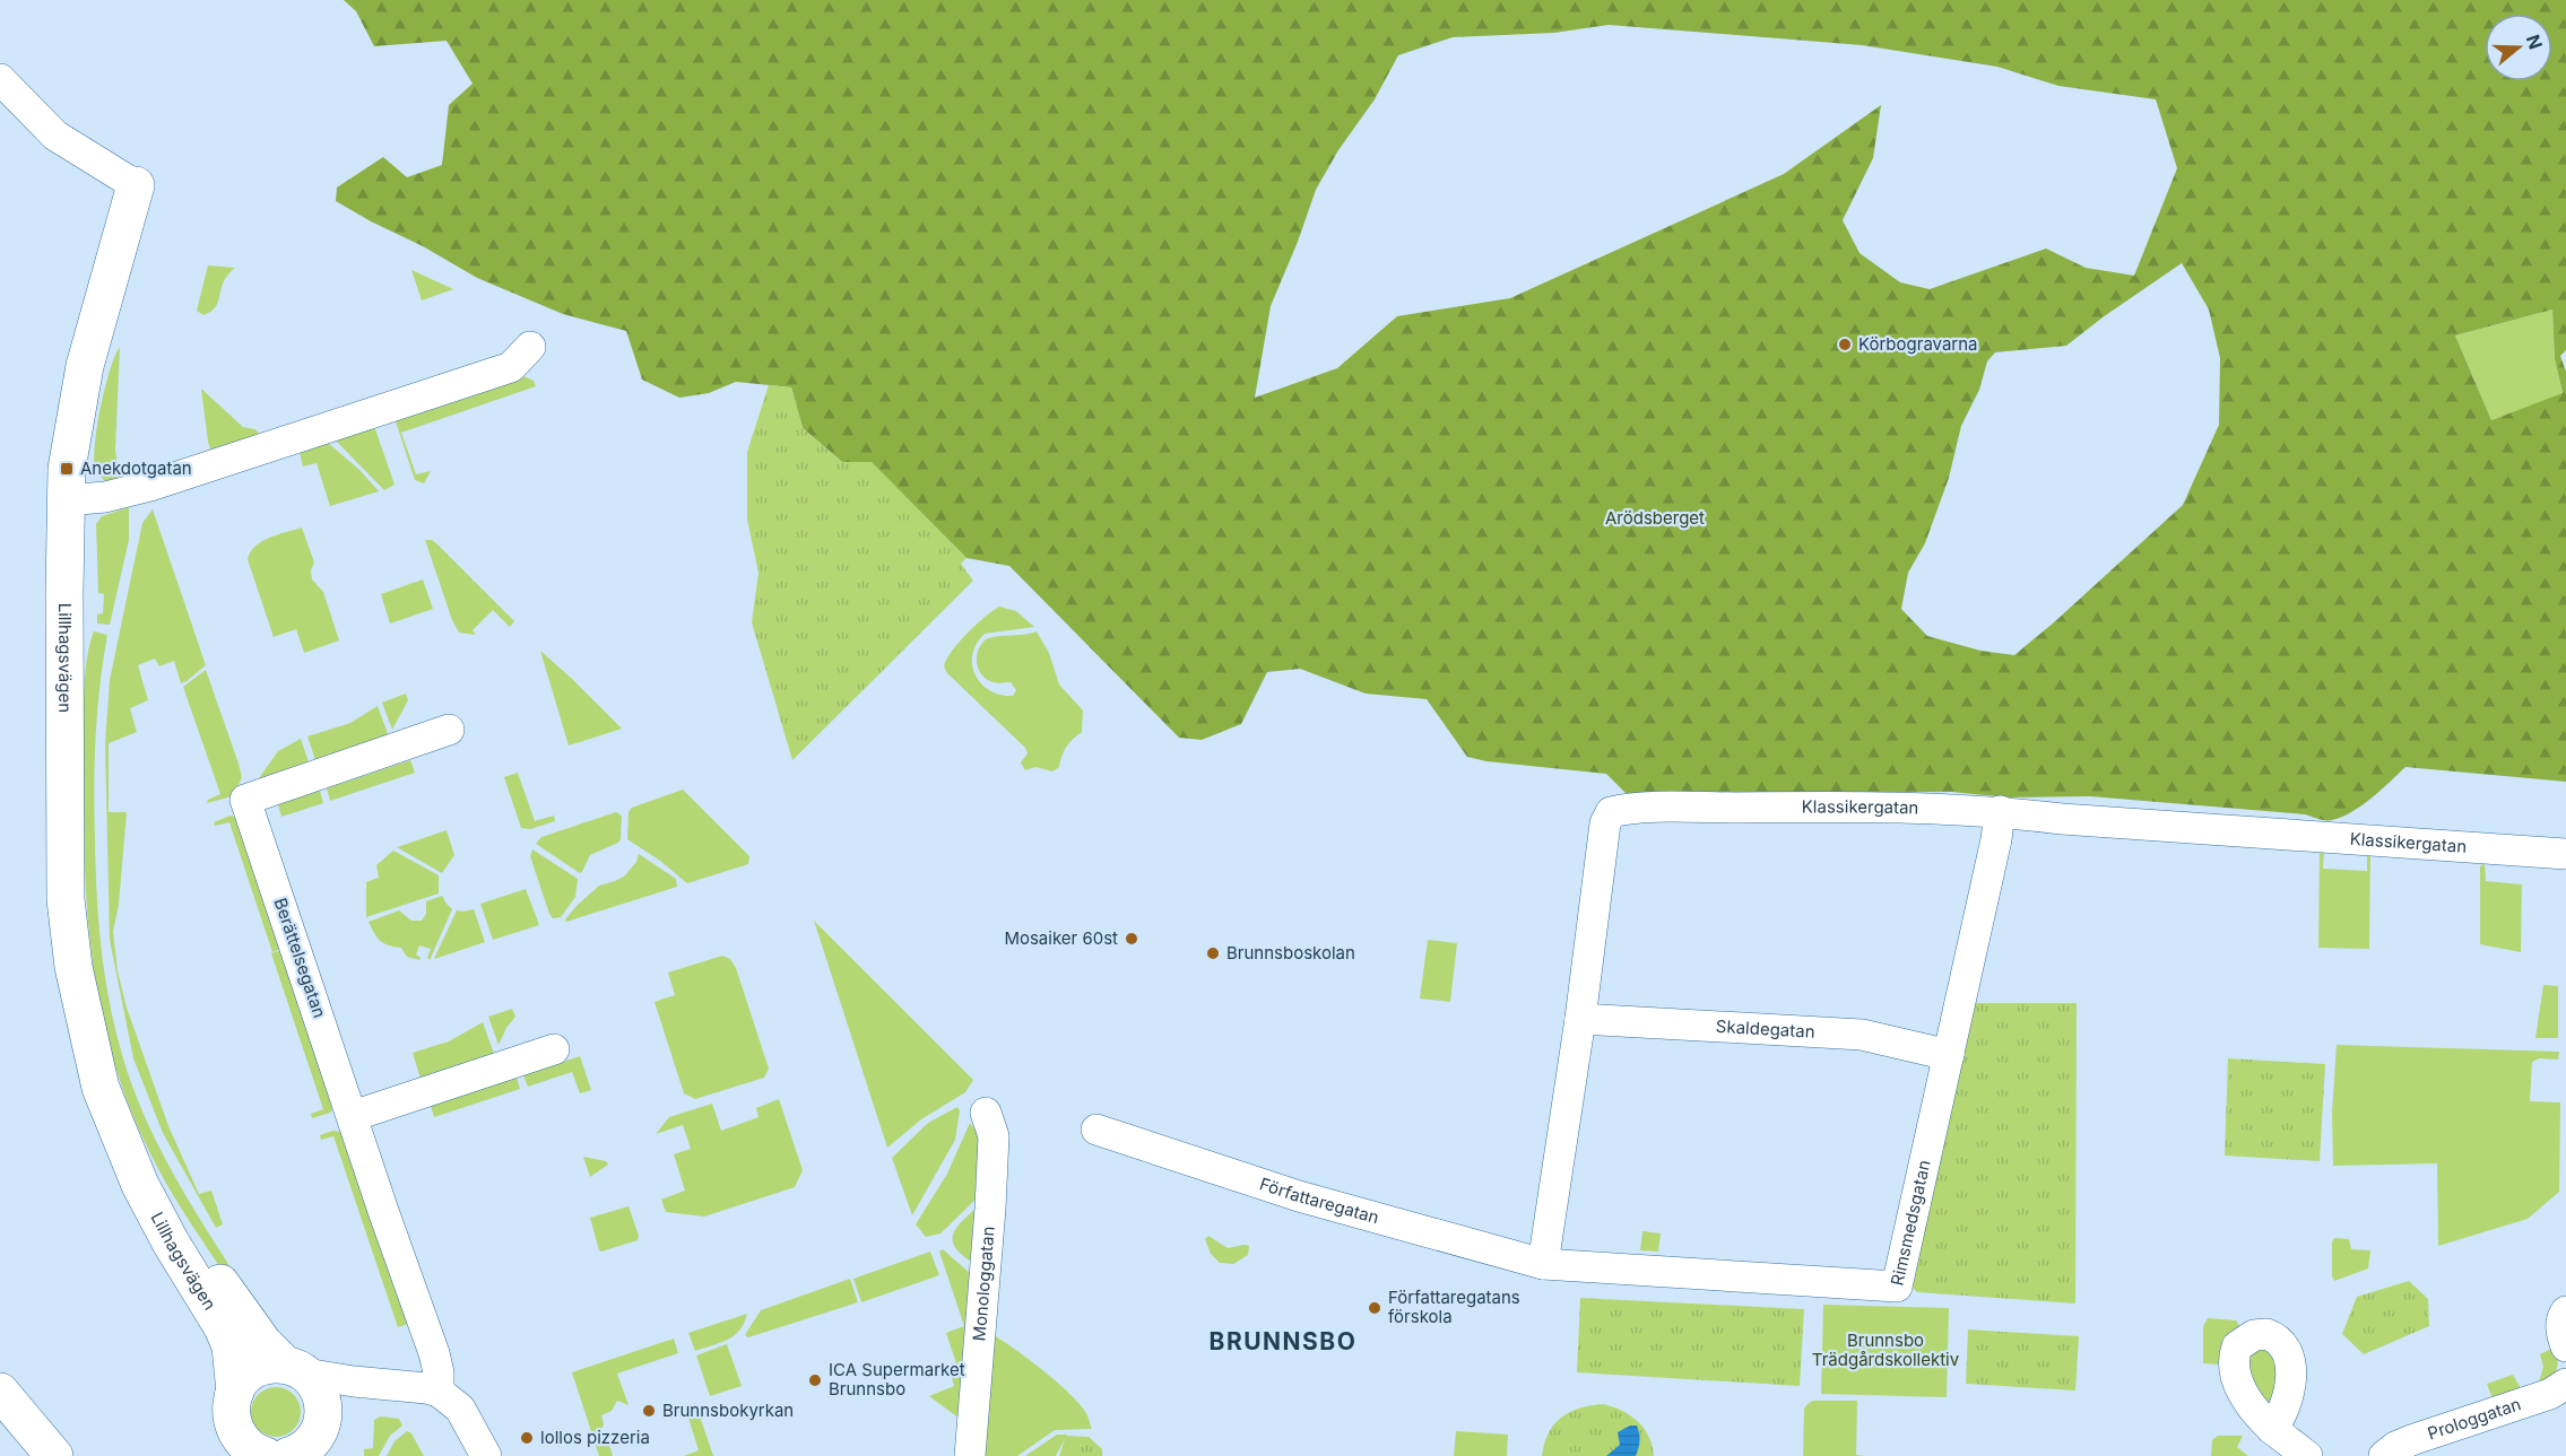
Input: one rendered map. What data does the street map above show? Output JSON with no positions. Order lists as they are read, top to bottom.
{
  "streets": {
    "main road": ["Lillhagsvägen"],
    "street": [
      "Klassikergatan",
      "Berättelsegatan",
      "Skaldegatan",
      "Författaregatan",
      "Rimsmedsgatan",
      "Monologgatan",
      "Prologgatan"
    ]
  },
  "crossings": [
    ["Klassikergatan", "Skaldegatan"],
    ["Klassikergatan", "Författaregatan"],
    ["Klassikergatan", "Rimsmedsgatan"],
    ["Skaldegatan", "Rimsmedsgatan"],
    ["Författaregatan", "Rimsmedsgatan"]
  ],
  "districts": ["BRUNNSBO"],
  "parks": ["Arödsberget", "Brunnsbo Trädgårdskollektiv"],
  "places": {
    "other": [
      "Körbogravarna",
      "Mosaiker 60st",
      "Brunnsboskolan",
      "Författaregatans förskola",
      "ICA Supermarket Brunnsbo",
      "Brunnsbokyrkan",
      "lollos pizzeria"
    ],
    "transit": ["Anekdotgatan"]
  },
  "north": "right"
}
